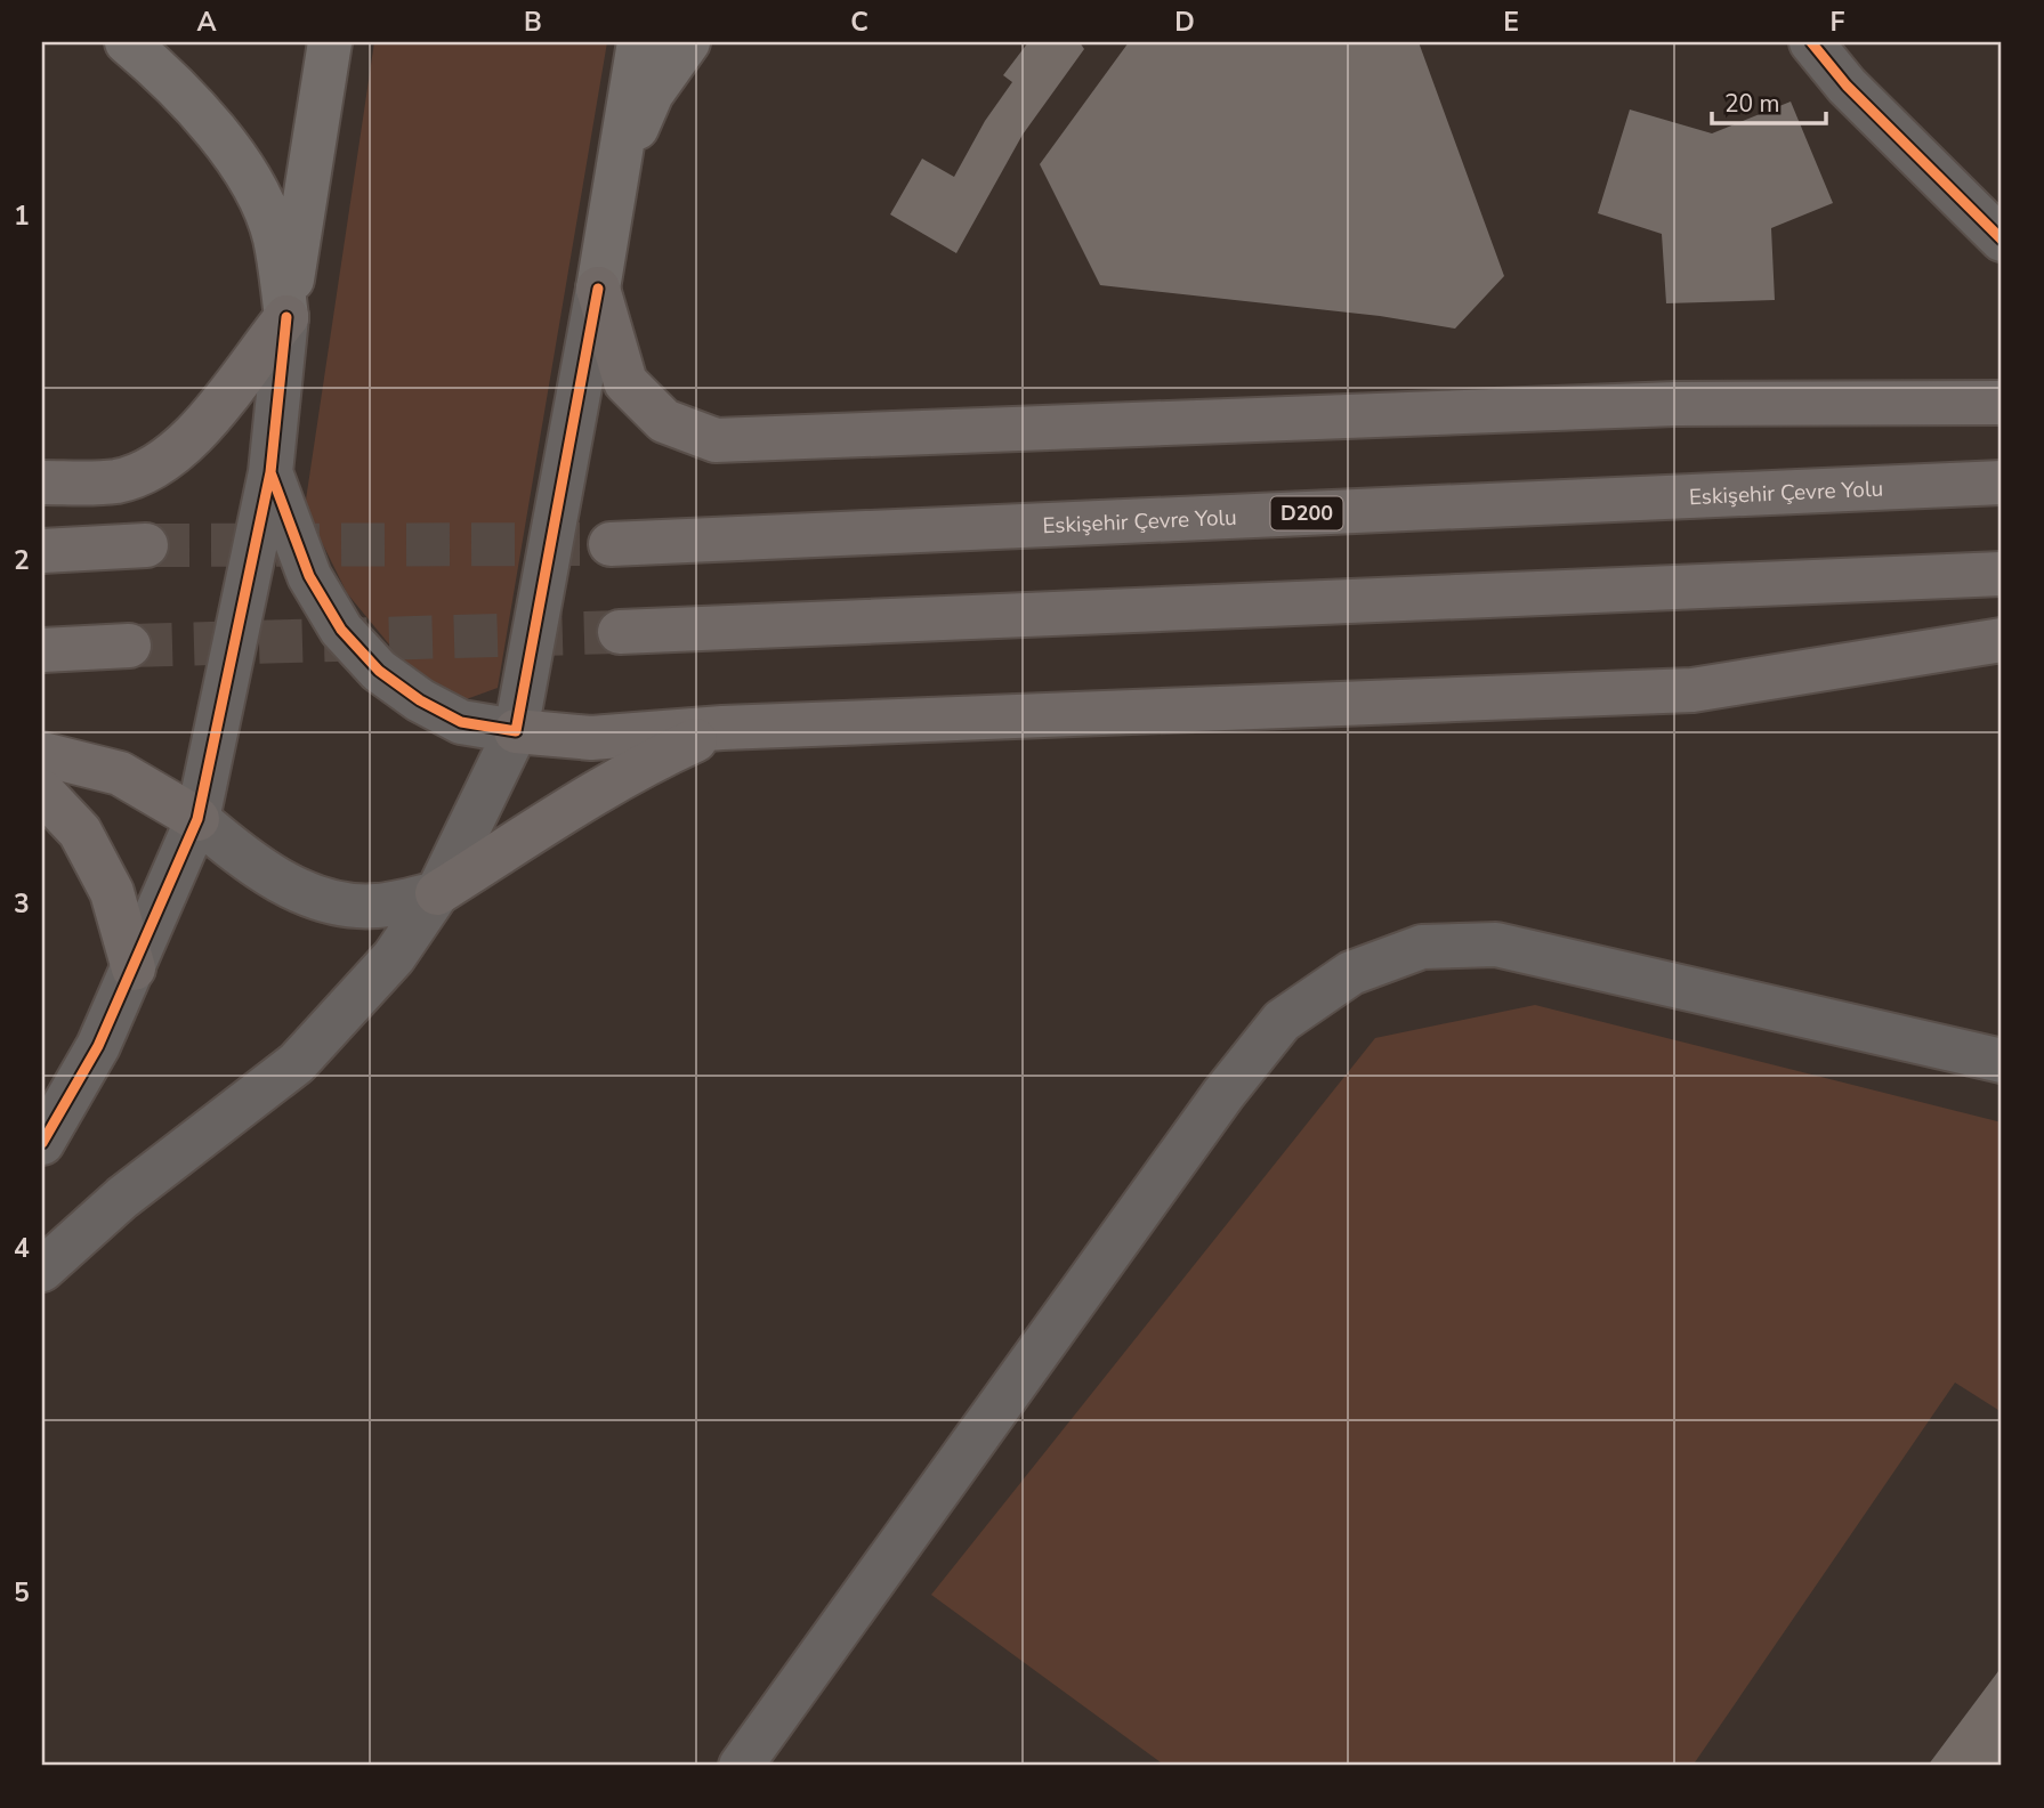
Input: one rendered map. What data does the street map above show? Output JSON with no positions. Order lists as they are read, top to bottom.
{
  "streets": {
    "highway": ["Eskişehir Çevre Yolu", "D200"]
  },
  "scale_bar": "20 m",
  "grid": {
    "columns": [
      "A",
      "B",
      "C",
      "D",
      "E",
      "F"
    ],
    "rows": [
      "1",
      "2",
      "3",
      "4",
      "5"
    ]
  }
}
